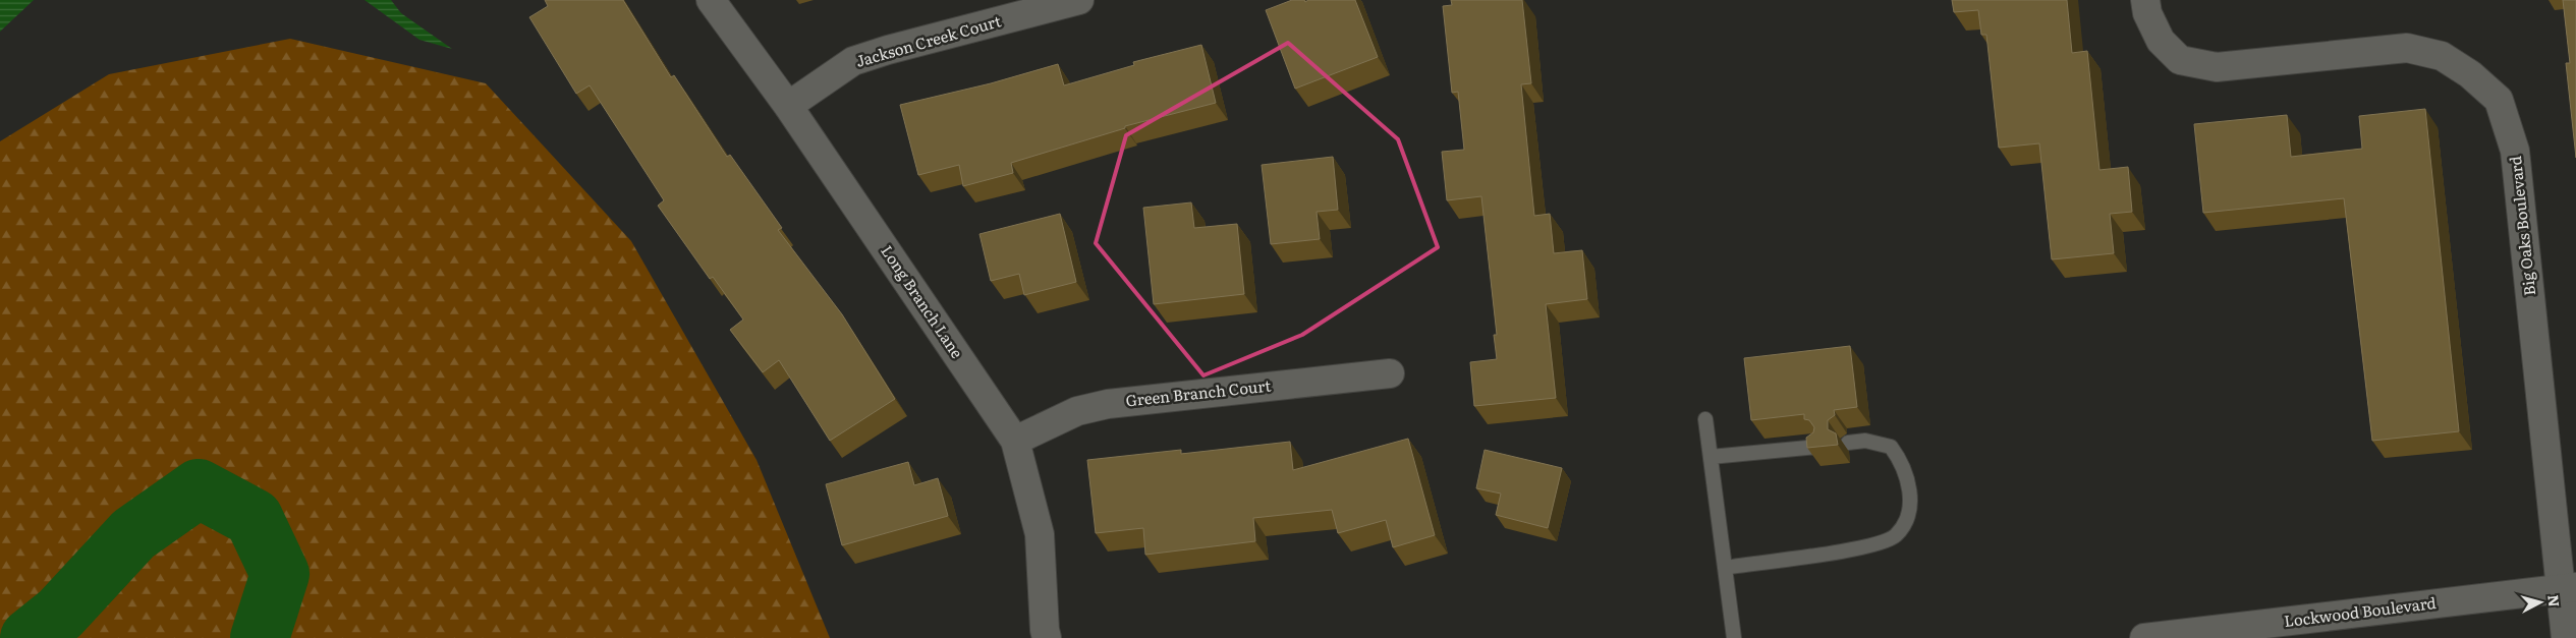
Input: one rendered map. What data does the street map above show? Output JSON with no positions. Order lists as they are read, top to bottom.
{
  "streets": {
    "street": [
      "Jackson Creek Court",
      "Big Oaks Boulevard",
      "Long Branch Lane",
      "Green Branch Court",
      "Lockwood Boulevard"
    ]
  },
  "crossings": [
    ["Jackson Creek Court", "Long Branch Lane"],
    ["Big Oaks Boulevard", "Lockwood Boulevard"],
    ["Long Branch Lane", "Green Branch Court"]
  ],
  "north": "right"
}
